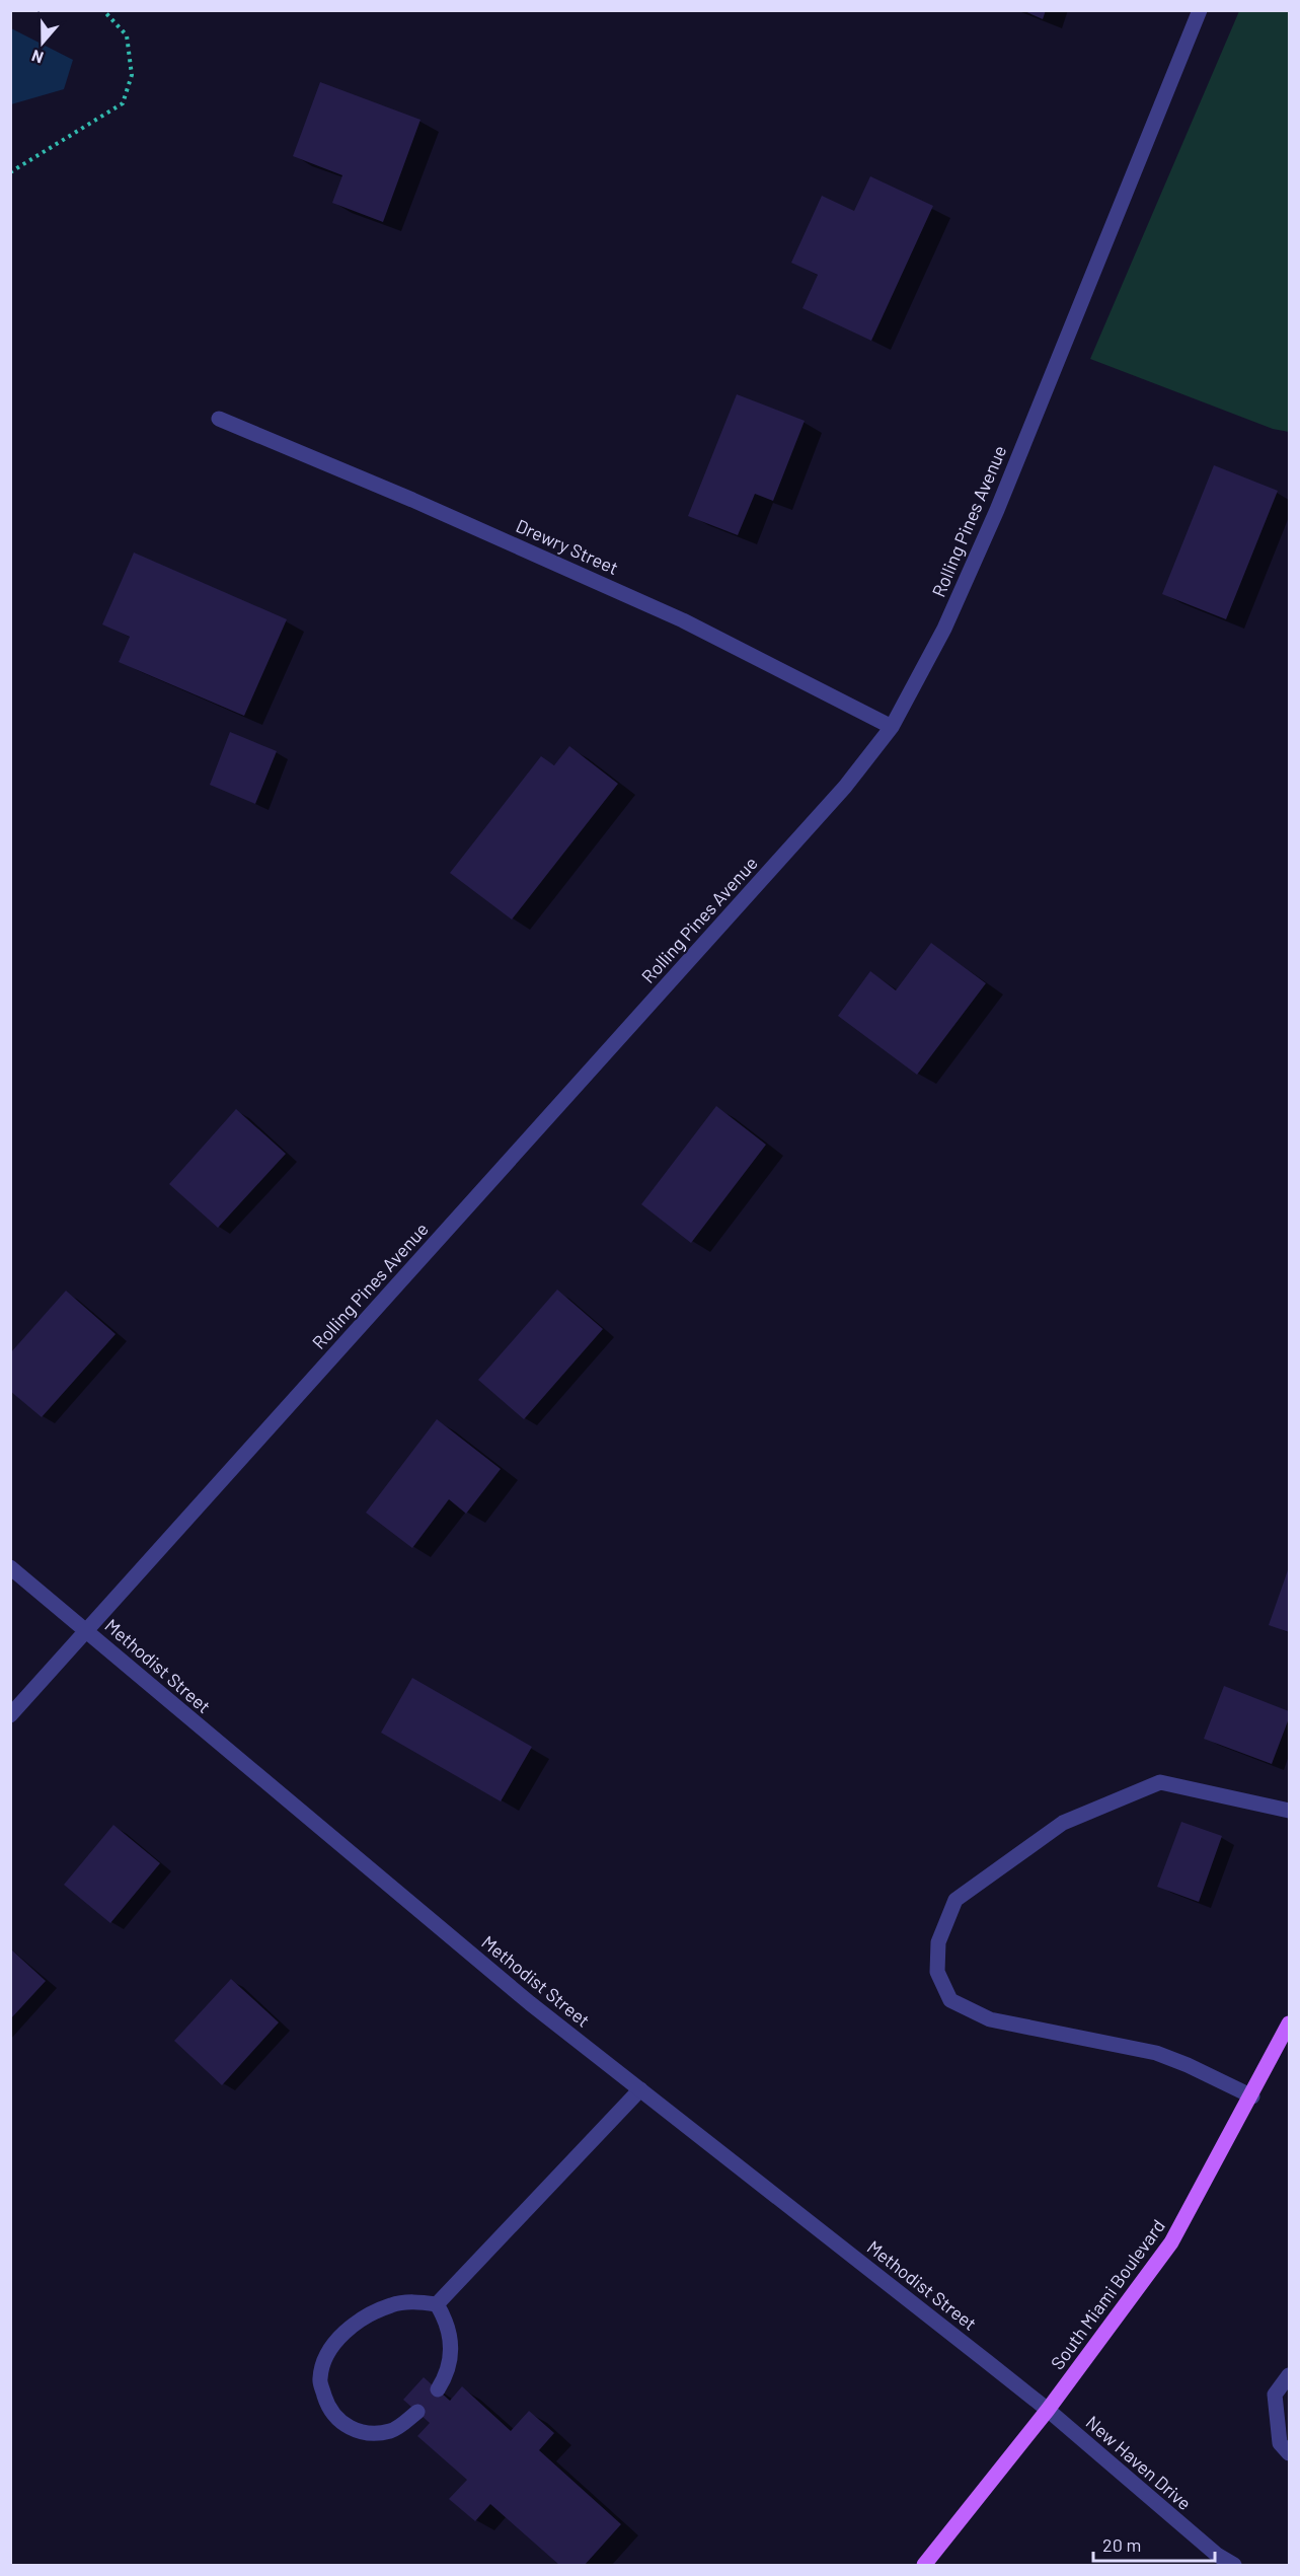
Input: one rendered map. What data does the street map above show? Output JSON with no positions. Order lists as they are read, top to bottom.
{
  "streets": {
    "main road": ["South Miami Boulevard"],
    "street": [
      "Rolling Pines Avenue",
      "Drewry Street",
      "Methodist Street",
      "New Haven Drive"
    ]
  },
  "crossings": [
    ["Rolling Pines Avenue", "Drewry Street"],
    ["Rolling Pines Avenue", "Methodist Street"],
    ["Methodist Street", "South Miami Boulevard"],
    ["Methodist Street", "New Haven Drive"],
    ["South Miami Boulevard", "New Haven Drive"]
  ],
  "scale_bar": "20 m",
  "north": "bottom"
}
